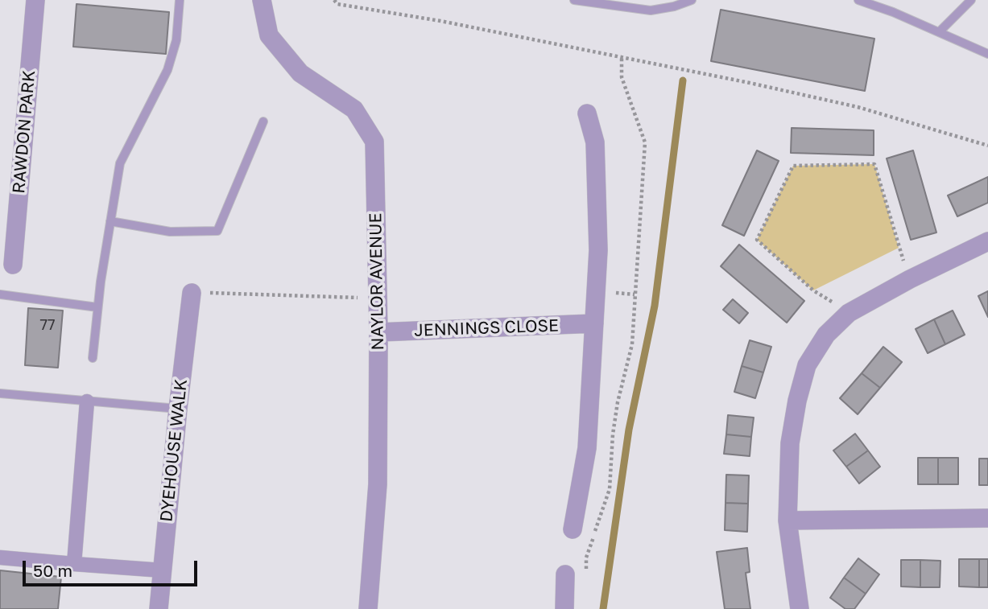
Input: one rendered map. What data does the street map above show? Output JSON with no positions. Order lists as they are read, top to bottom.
{
  "streets": {
    "street": [
      "RAWDON PARK",
      "NAYLOR AVENUE",
      "JENNINGS CLOSE",
      "DYEHOUSE WALK"
    ]
  },
  "crossings": [
    ["NAYLOR AVENUE", "JENNINGS CLOSE"]
  ],
  "house_numbers": ["77"],
  "scale_bar": "50 m"
}
